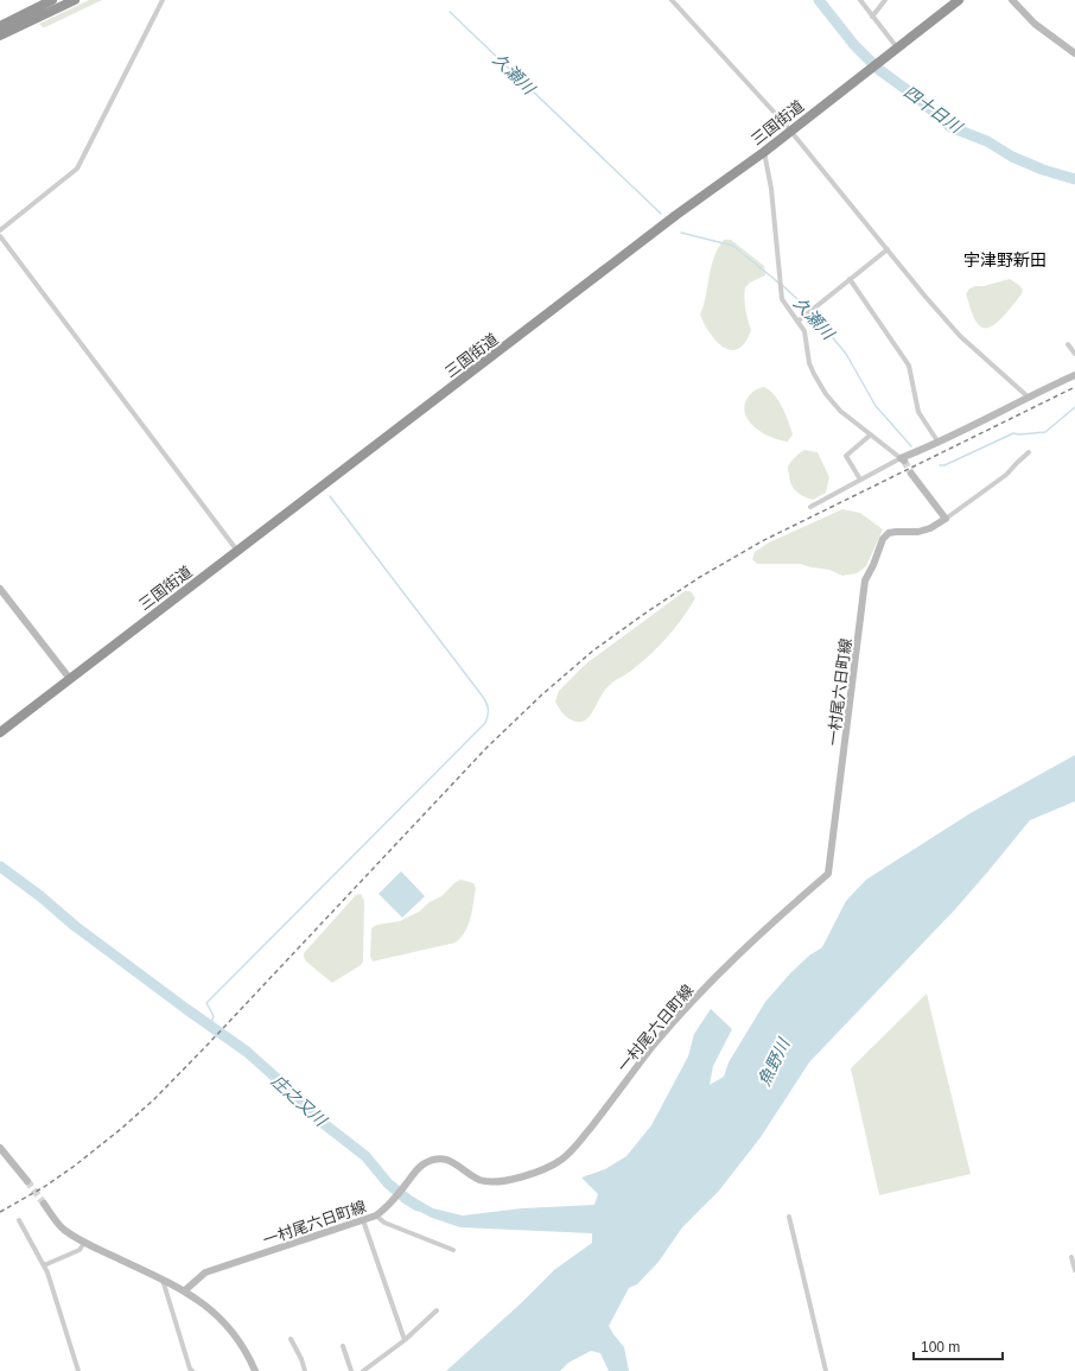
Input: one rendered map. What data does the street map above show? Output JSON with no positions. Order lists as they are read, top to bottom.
{
  "streets": {
    "highway": ["三国街道"],
    "main road": ["一村尾六日町線"]
  },
  "districts": ["宇津野新田"],
  "water": [
    "久瀬川",
    "四十日川",
    "魚野川",
    "庄之又川"
  ],
  "scale_bar": "100 m"
}
